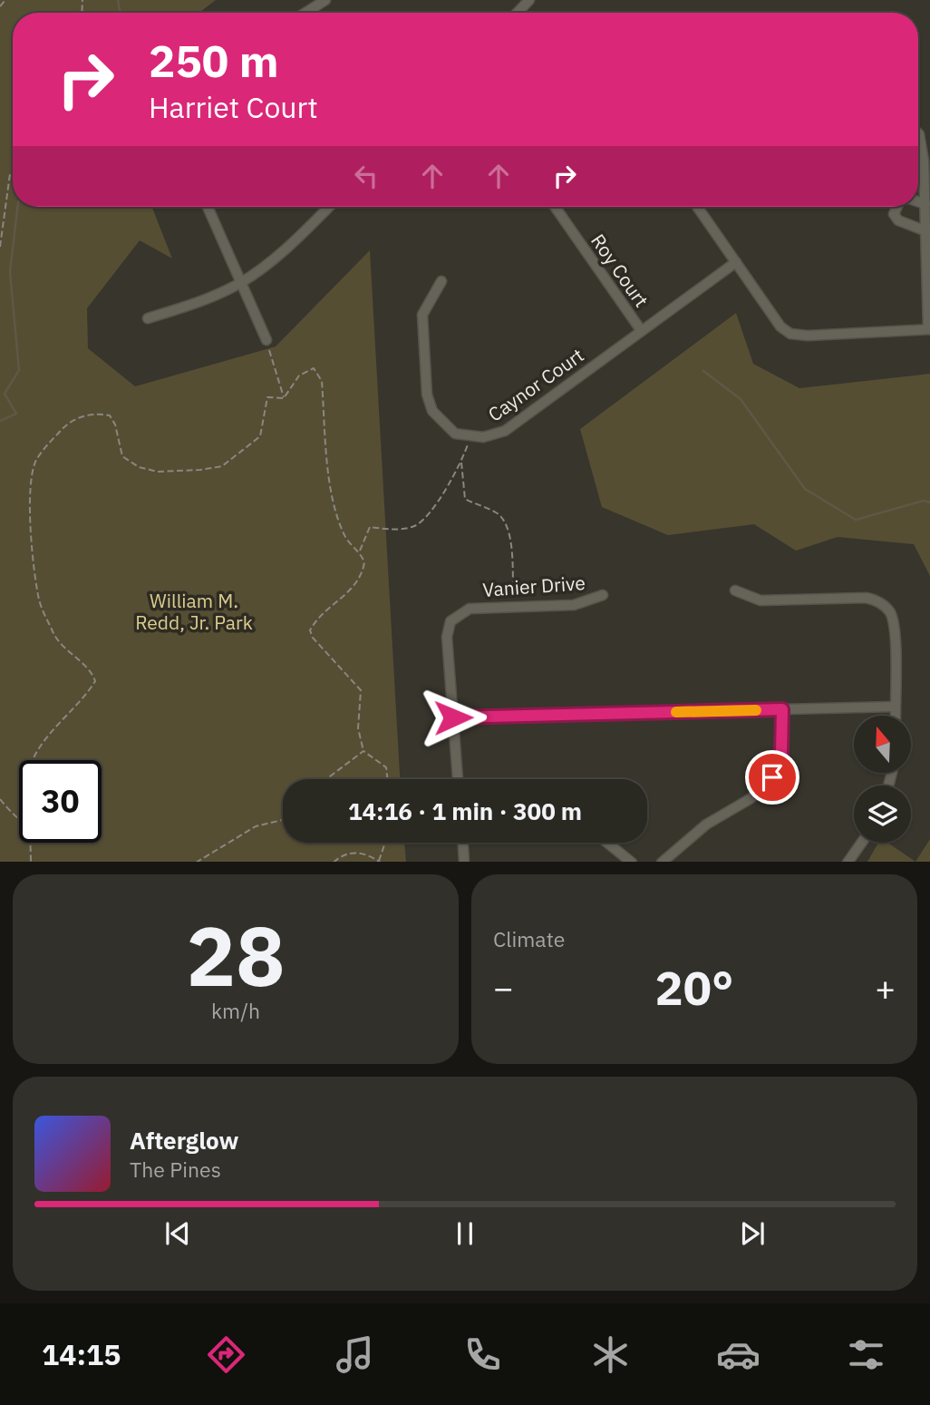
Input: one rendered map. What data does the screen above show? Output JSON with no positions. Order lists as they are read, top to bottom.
{
  "streets": {
    "street": ["Roy Court", "Caynor Court", "Vanier Drive"]
  },
  "crossings": [
    ["Roy Court", "Caynor Court"]
  ],
  "parks": ["William M. Redd, Jr. Park"],
  "north": "top",
  "page": {
    "turn": ["250 m", "Harriet Court"],
    "limit": "30",
    "trip": "14:16 · 1 min · 300 m",
    "tile": [
      ["28", "km/h"],
      "Climate"
    ],
    "heat": ["−", "20°", "+"],
    "song": ["Afterglow", "The Pines"],
    "tabs": "14:15"
  }
}
